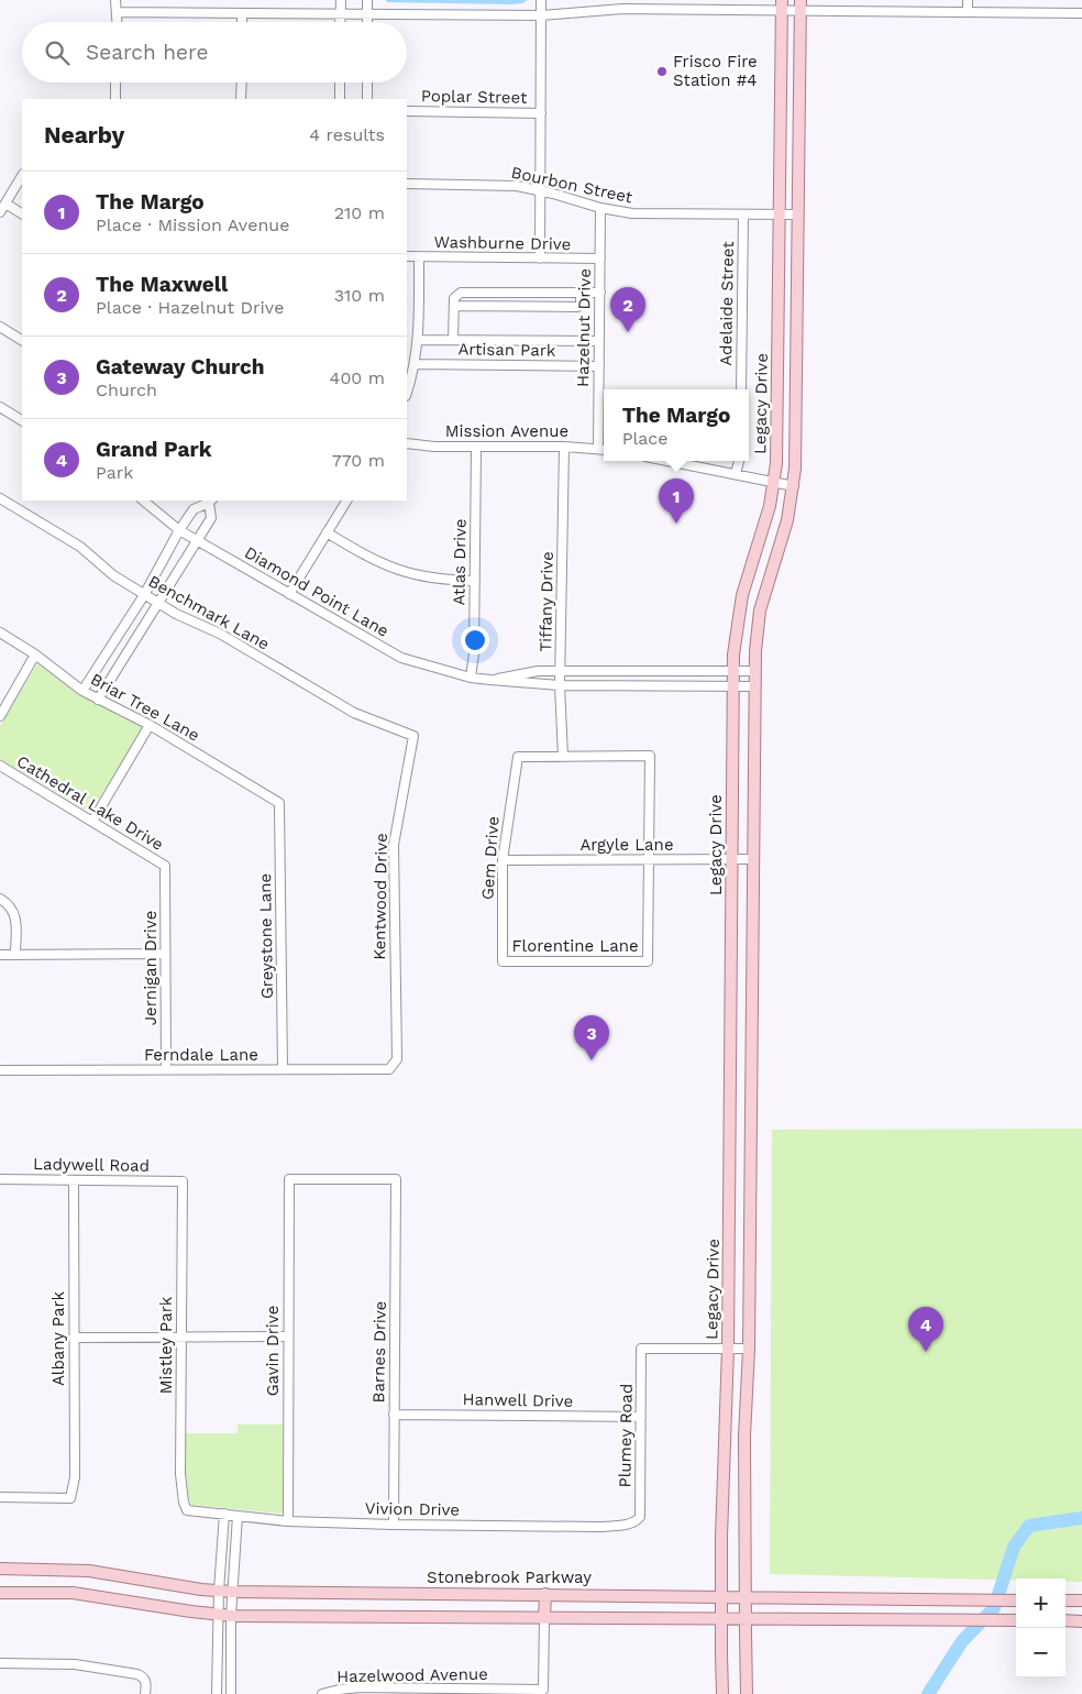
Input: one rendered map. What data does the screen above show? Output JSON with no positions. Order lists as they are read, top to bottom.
{
  "streets": {
    "main road": ["Legacy Drive", "Stonebrook Parkway"],
    "street": [
      "Poplar Street",
      "Bourbon Street",
      "Washburne Drive",
      "Adelaide Street",
      "Hazelnut Drive",
      "Artisan Park",
      "Mission Avenue",
      "Atlas Drive",
      "Diamond Point Lane",
      "Tiffany Drive",
      "Benchmark Lane",
      "Briar Tree Lane",
      "Cathedral Lake Drive",
      "Argyle Lane",
      "Gem Drive",
      "Kentwood Drive",
      "Greystone Lane",
      "Florentine Lane",
      "Jernigan Drive",
      "Ferndale Lane",
      "Ladywell Road",
      "Albany Park",
      "Mistley Park",
      "Gavin Drive",
      "Barnes Drive",
      "Hanwell Drive",
      "Plumey Road",
      "Vivion Drive",
      "Hazelwood Avenue"
    ]
  },
  "crossings": [
    ["Bourbon Street", "Adelaide Street"],
    ["Bourbon Street", "Hazelnut Drive"],
    ["Bourbon Street", "Legacy Drive"],
    ["Washburne Drive", "Hazelnut Drive"],
    ["Hazelnut Drive", "Artisan Park"],
    ["Hazelnut Drive", "Mission Avenue"],
    ["Legacy Drive", "Diamond Point Lane"],
    ["Legacy Drive", "Argyle Lane"],
    ["Legacy Drive", "Plumey Road"],
    ["Legacy Drive", "Stonebrook Parkway"],
    ["Mission Avenue", "Atlas Drive"],
    ["Mission Avenue", "Tiffany Drive"],
    ["Atlas Drive", "Diamond Point Lane"],
    ["Diamond Point Lane", "Tiffany Drive"],
    ["Tiffany Drive", "Gem Drive"],
    ["Benchmark Lane", "Kentwood Drive"],
    ["Briar Tree Lane", "Greystone Lane"],
    ["Cathedral Lake Drive", "Jernigan Drive"],
    ["Argyle Lane", "Gem Drive"],
    ["Argyle Lane", "Florentine Lane"],
    ["Gem Drive", "Florentine Lane"],
    ["Kentwood Drive", "Ferndale Lane"],
    ["Greystone Lane", "Ferndale Lane"],
    ["Jernigan Drive", "Ferndale Lane"],
    ["Ladywell Road", "Albany Park"],
    ["Ladywell Road", "Mistley Park"],
    ["Mistley Park", "Vivion Drive"],
    ["Gavin Drive", "Barnes Drive"],
    ["Gavin Drive", "Vivion Drive"],
    ["Barnes Drive", "Hanwell Drive"],
    ["Barnes Drive", "Vivion Drive"],
    ["Hanwell Drive", "Plumey Road"],
    ["Plumey Road", "Vivion Drive"]
  ],
  "places": ["Frisco Fire Station #4"],
  "page": {
    "search": "Search here",
    "heading": ["Nearby", "4 results"],
    "list": [
      {
        "mark": "1",
        "name": "The Margo",
        "note": "Place · Mission Avenue",
        "value": "210 m"
      },
      {
        "mark": "2",
        "name": "The Maxwell",
        "note": "Place · Hazelnut Drive",
        "value": "310 m"
      },
      {
        "mark": "3",
        "name": "Gateway Church",
        "note": "Church",
        "value": "400 m"
      },
      {
        "mark": "4",
        "name": "Grand Park",
        "note": "Park",
        "value": "770 m"
      }
    ],
    "pins": [
      "2",
      "1",
      "3",
      "4"
    ],
    "popup": ["The Margo", "Place"],
    "map_buttons": ["+", "−"]
  }
}
